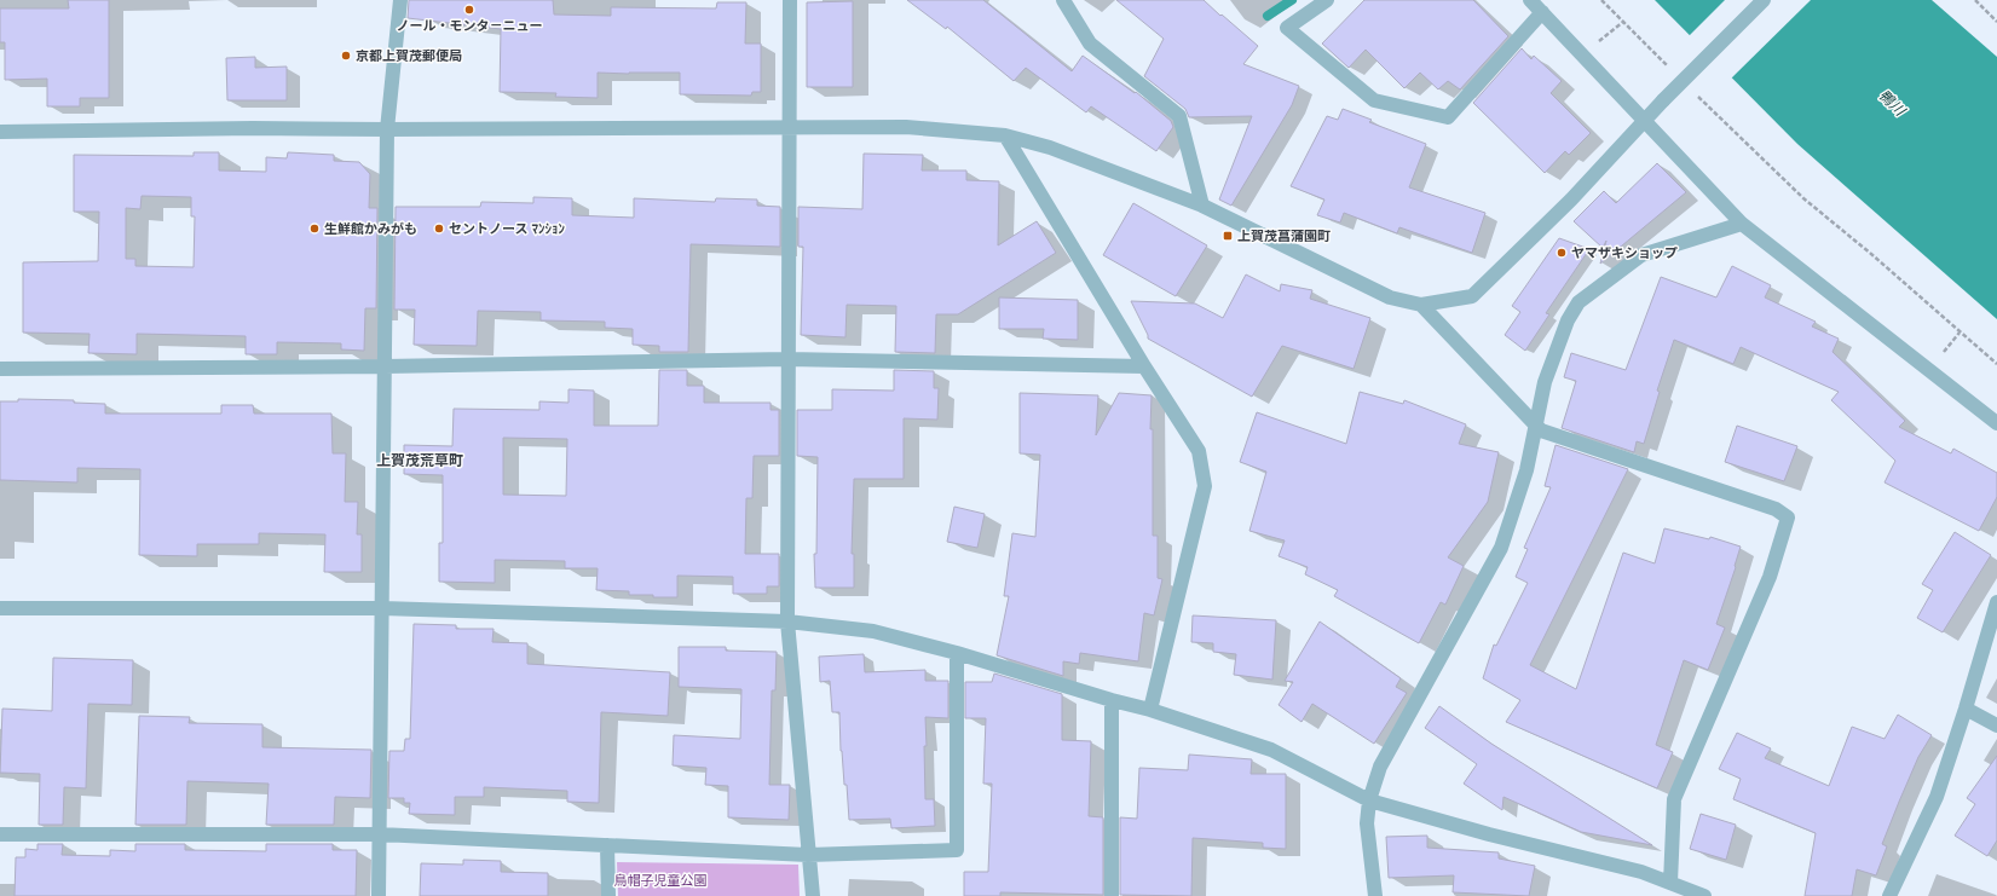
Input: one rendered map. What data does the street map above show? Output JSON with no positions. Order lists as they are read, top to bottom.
{
  "districts": ["上賀茂荒草町"],
  "water": ["鴨川"],
  "parks": ["鳥帽子児童公園"],
  "places": {
    "other": [
      "ノール・モンタ－ニュー",
      "京都上賀茂郵便局",
      "生鮮館かみがも",
      "セントノース ﾏﾝｼｮﾝ",
      "ヤマザキショップ"
    ],
    "transit": ["上賀茂菖蒲園町"]
  }
}
